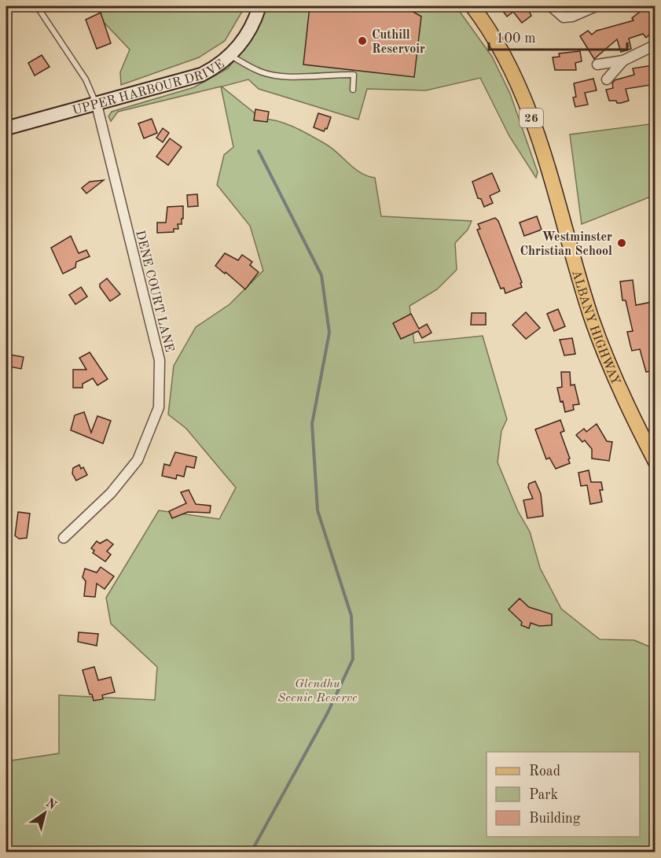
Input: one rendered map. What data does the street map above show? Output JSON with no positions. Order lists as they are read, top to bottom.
{
  "streets": {
    "main road": ["UPPER HARBOUR DRIVE", "26", "ALBANY HIGHWAY"],
    "street": ["DENE COURT LANE"]
  },
  "crossings": [
    ["UPPER HARBOUR DRIVE", "DENE COURT LANE"]
  ],
  "parks": ["Glendhu Scenic Reserve"],
  "places": ["Cuthill Reservoir", "Westminster Christian School"],
  "legend": ["Road", "Park", "Building"],
  "scale_bar": "100 m",
  "north": "top right"
}
